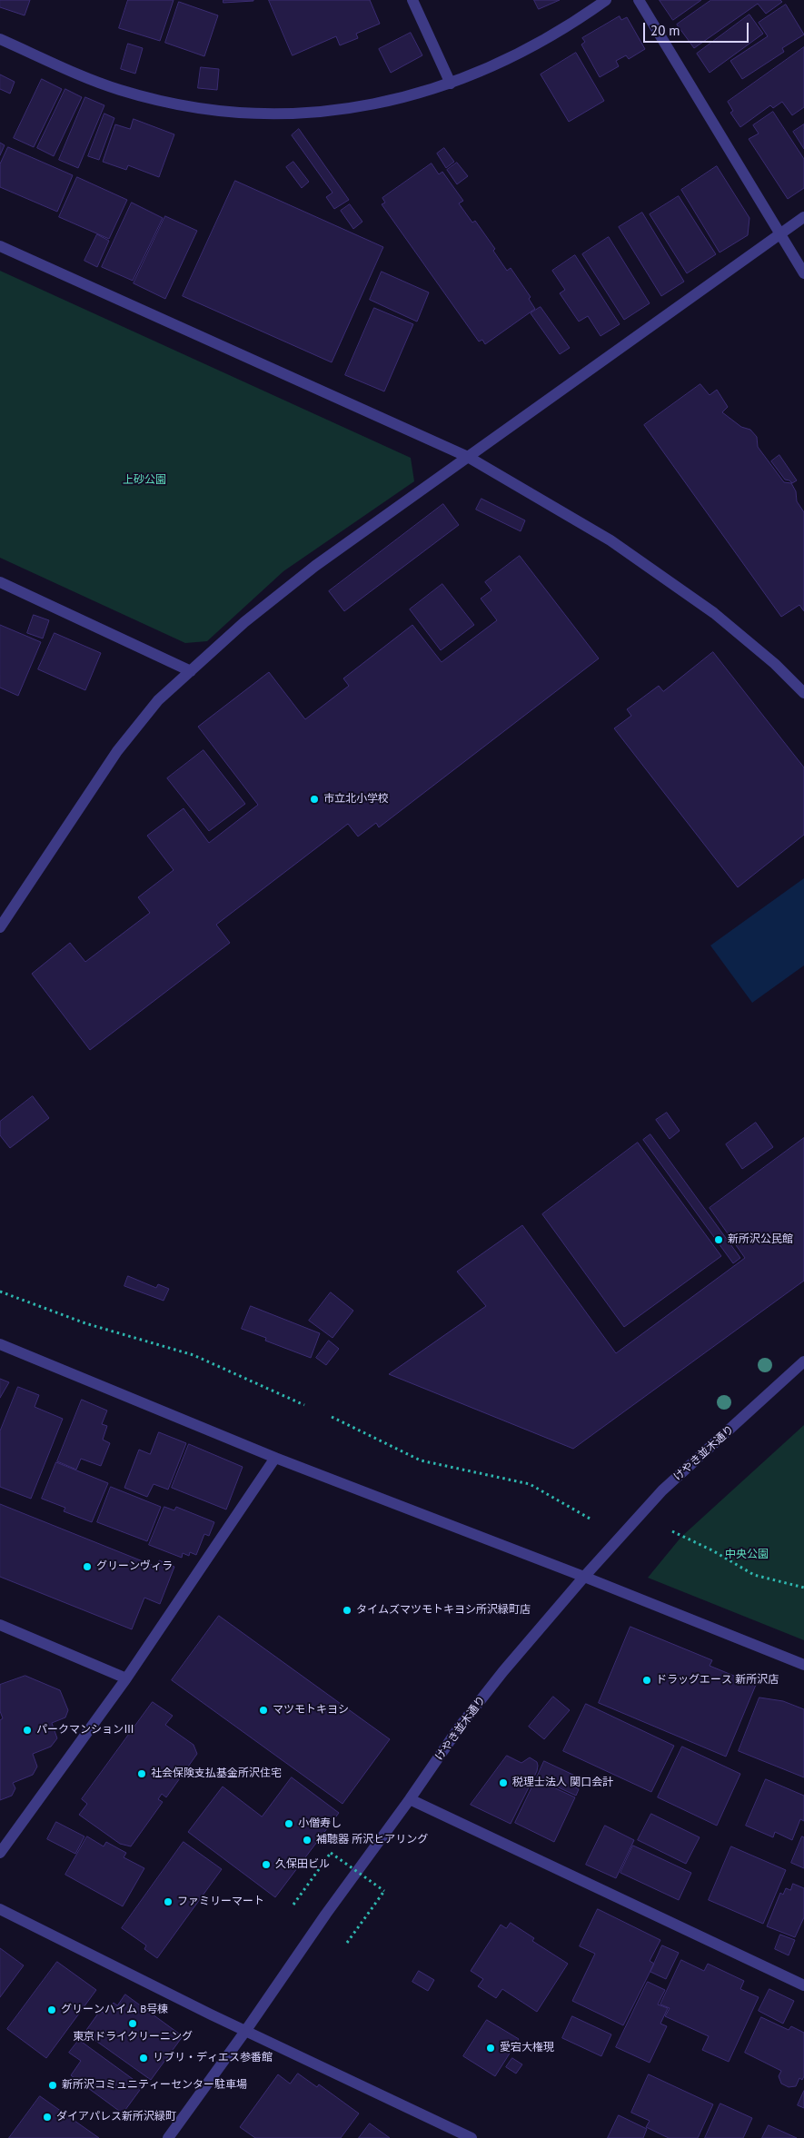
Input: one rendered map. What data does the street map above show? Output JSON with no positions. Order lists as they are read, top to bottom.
{
  "streets": {
    "street": ["けやき並木通り"]
  },
  "parks": ["上砂公園", "中央公園"],
  "places": [
    "市立北小学校",
    "新所沢公民館",
    "グリーンヴィラ",
    "タイムズマツモトキヨシ所沢緑町店",
    "ドラッグエース 新所沢店",
    "マツモトキヨシ",
    "パークマンションⅢ",
    "社会保険支払基金所沢住宅",
    "税理士法人 関口会計",
    "小僧寿し",
    "補聴器 所沢ヒアリング",
    "久保田ビル",
    "ファミリーマート",
    "グリーンハイム B号棟",
    "東京ドライクリーニング",
    "愛宕大権現",
    "リブリ・ディエス参番館",
    "新所沢コミュニティーセンター駐車場",
    "ダイアパレス新所沢緑町"
  ],
  "scale_bar": "20 m"
}
